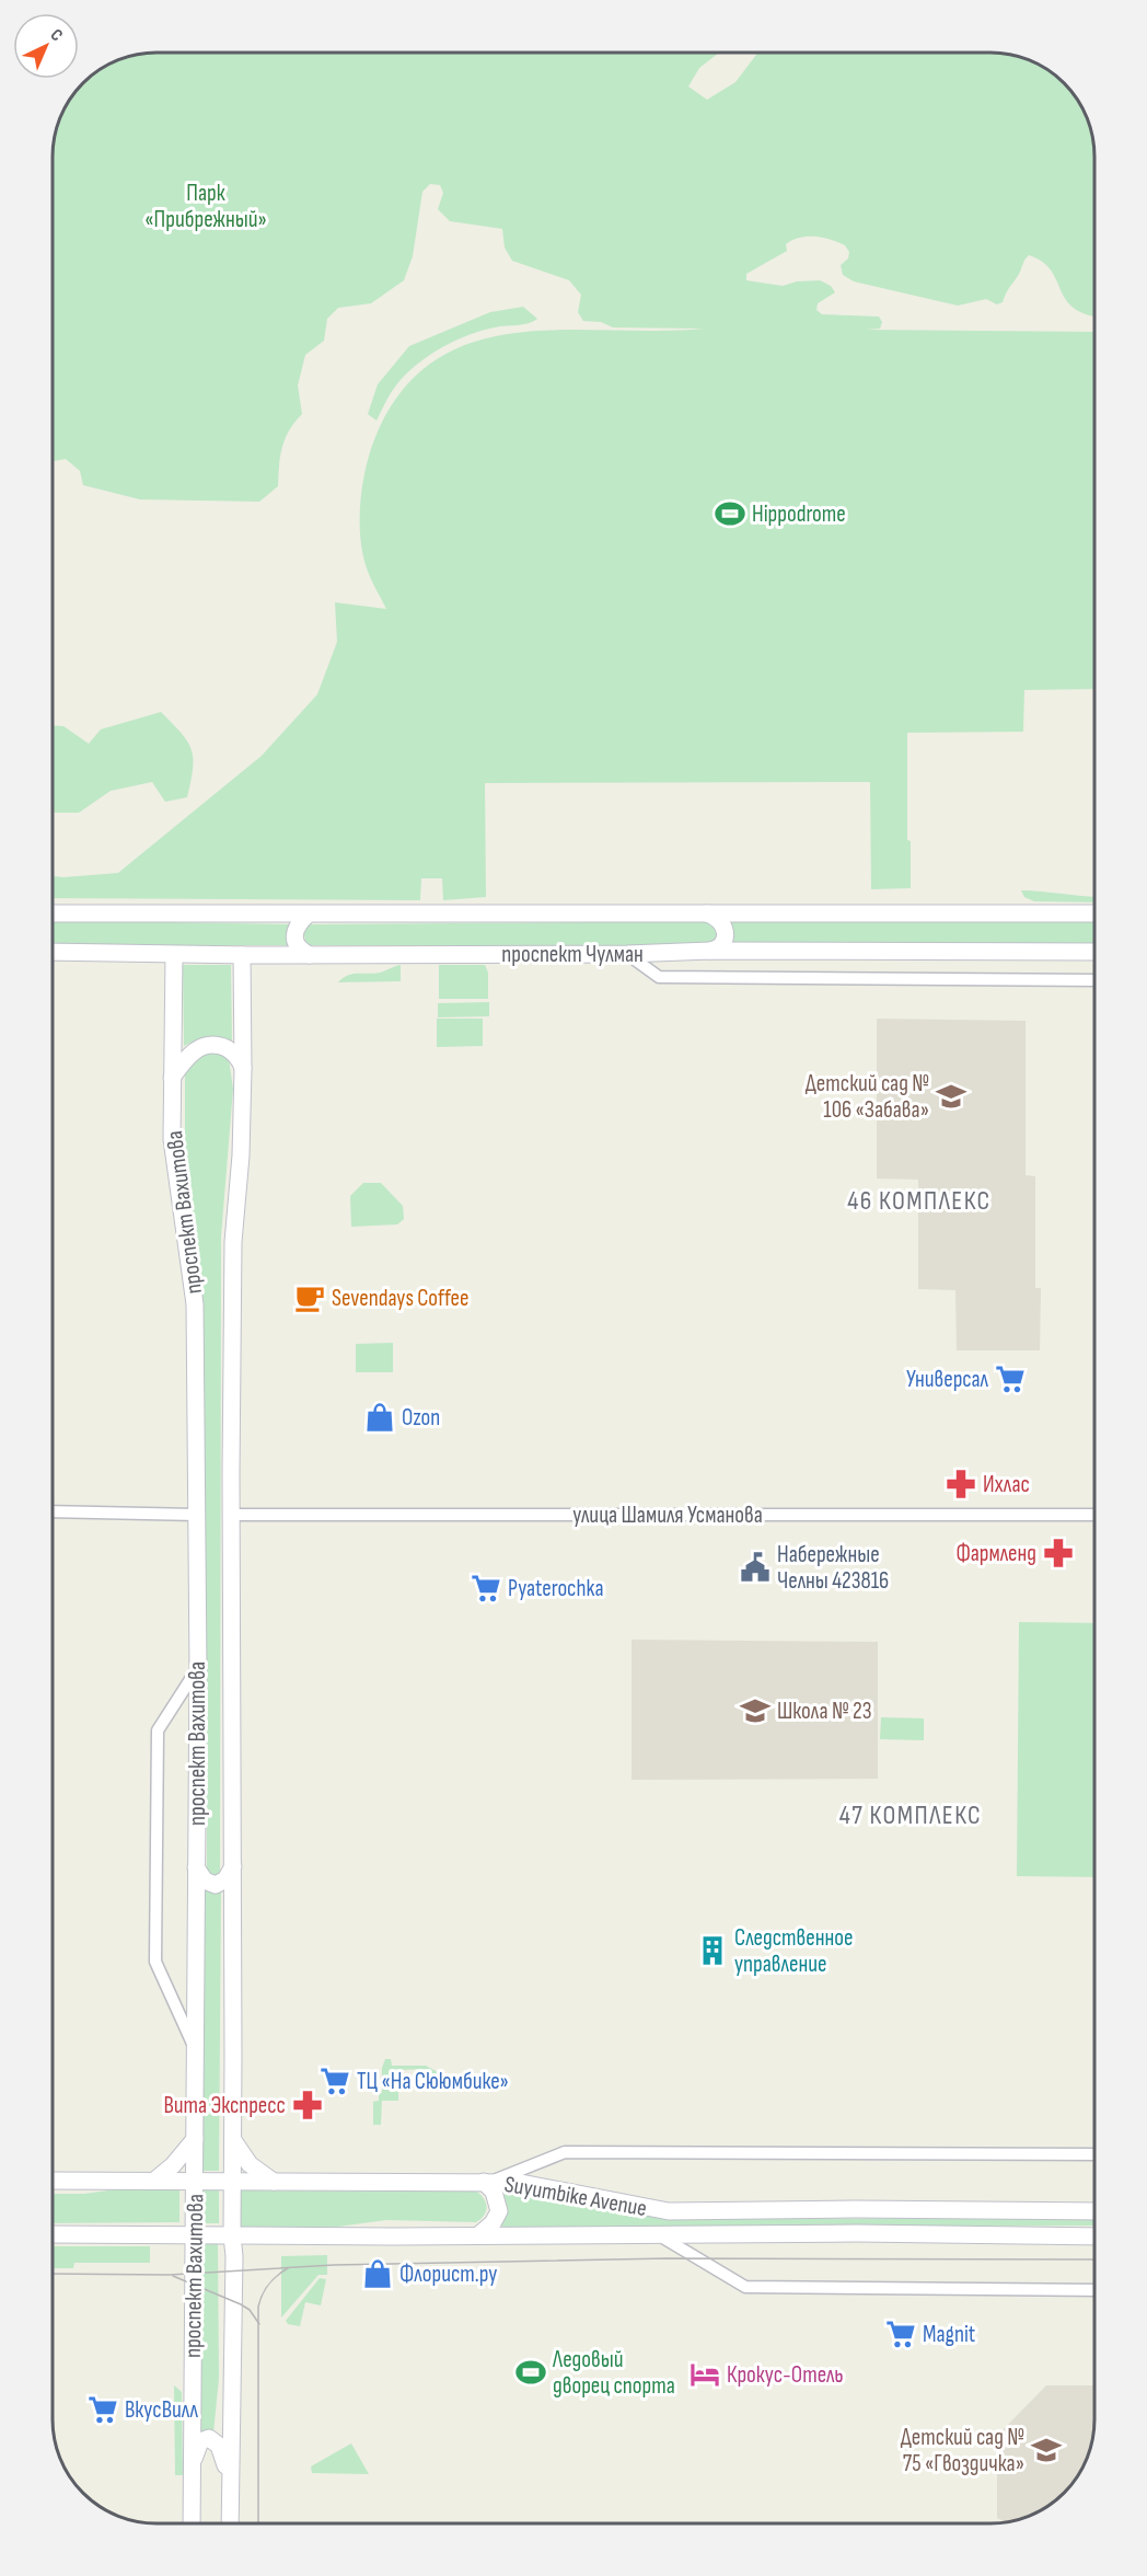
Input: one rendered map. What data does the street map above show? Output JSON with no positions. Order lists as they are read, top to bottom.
{
  "streets": {
    "main road": ["проспект Чулман", "проспект Вахитова", "Suyumbike Avenue"],
    "street": ["улица Шамиля Усманова"]
  },
  "crossings": [
    ["проспект Чулман", "проспект Вахитова"],
    ["проспект Вахитова", "улица Шамиля Усманова"],
    ["проспект Вахитова", "Suyumbike Avenue"]
  ],
  "districts": ["46 КОМПЛЕКС", "47 КОМПЛЕКС"],
  "parks": ["Парк «Прибрежный»"],
  "places": {
    "sports": ["Hippodrome", "Ледовый дворец спорта"],
    "school or university": ["Детский сад № 106 «Забава»", "Школа № 23", "Детский сад № 75 «Гвоздичка»"],
    "cafe": ["Sevendays Coffee"],
    "supermarket": [
      "Универсал",
      "Pyaterochka",
      "ТЦ «На Сююмбике»",
      "Magnit",
      "ВкусВилл"
    ],
    "shop": ["Ozon", "Флорист.ру"],
    "pharmacy": ["Ихлас", "Фармленд", "Вита Экспресс"],
    "public building": ["Набережные Челны 423816"],
    "building": ["Следственное управление"],
    "hotel": ["Крокус-Отель"]
  },
  "north": "top right"
}
